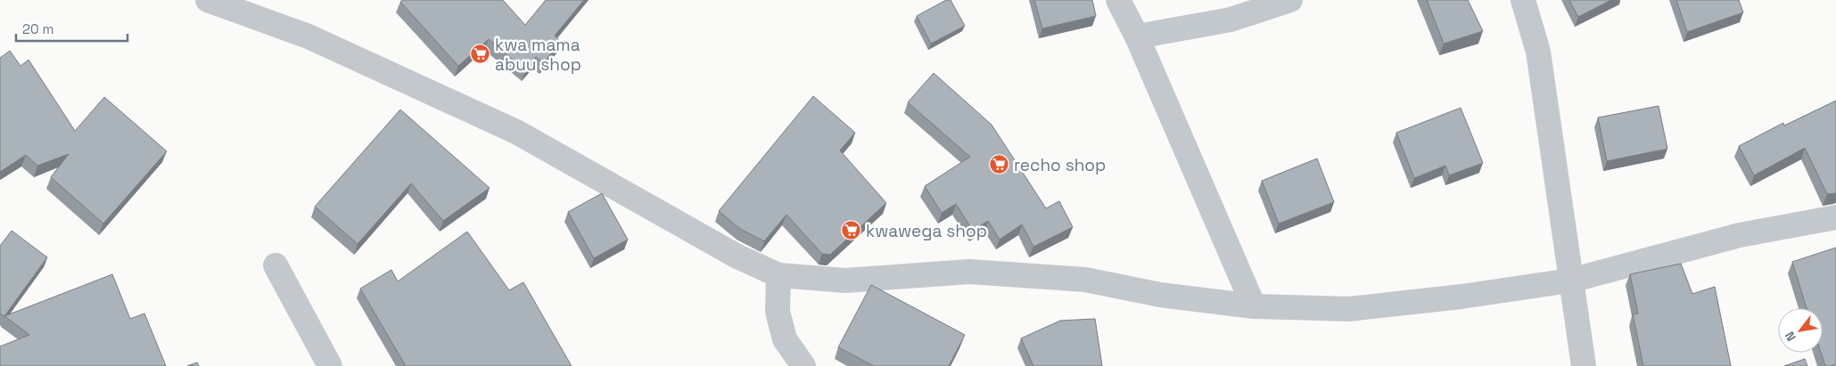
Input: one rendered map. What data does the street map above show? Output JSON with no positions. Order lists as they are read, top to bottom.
{
  "places": {
    "supermarket": ["kwa mama abuu shop", "recho shop", "kwawega shop"]
  },
  "scale_bar": "20 m",
  "north": "bottom left"
}
